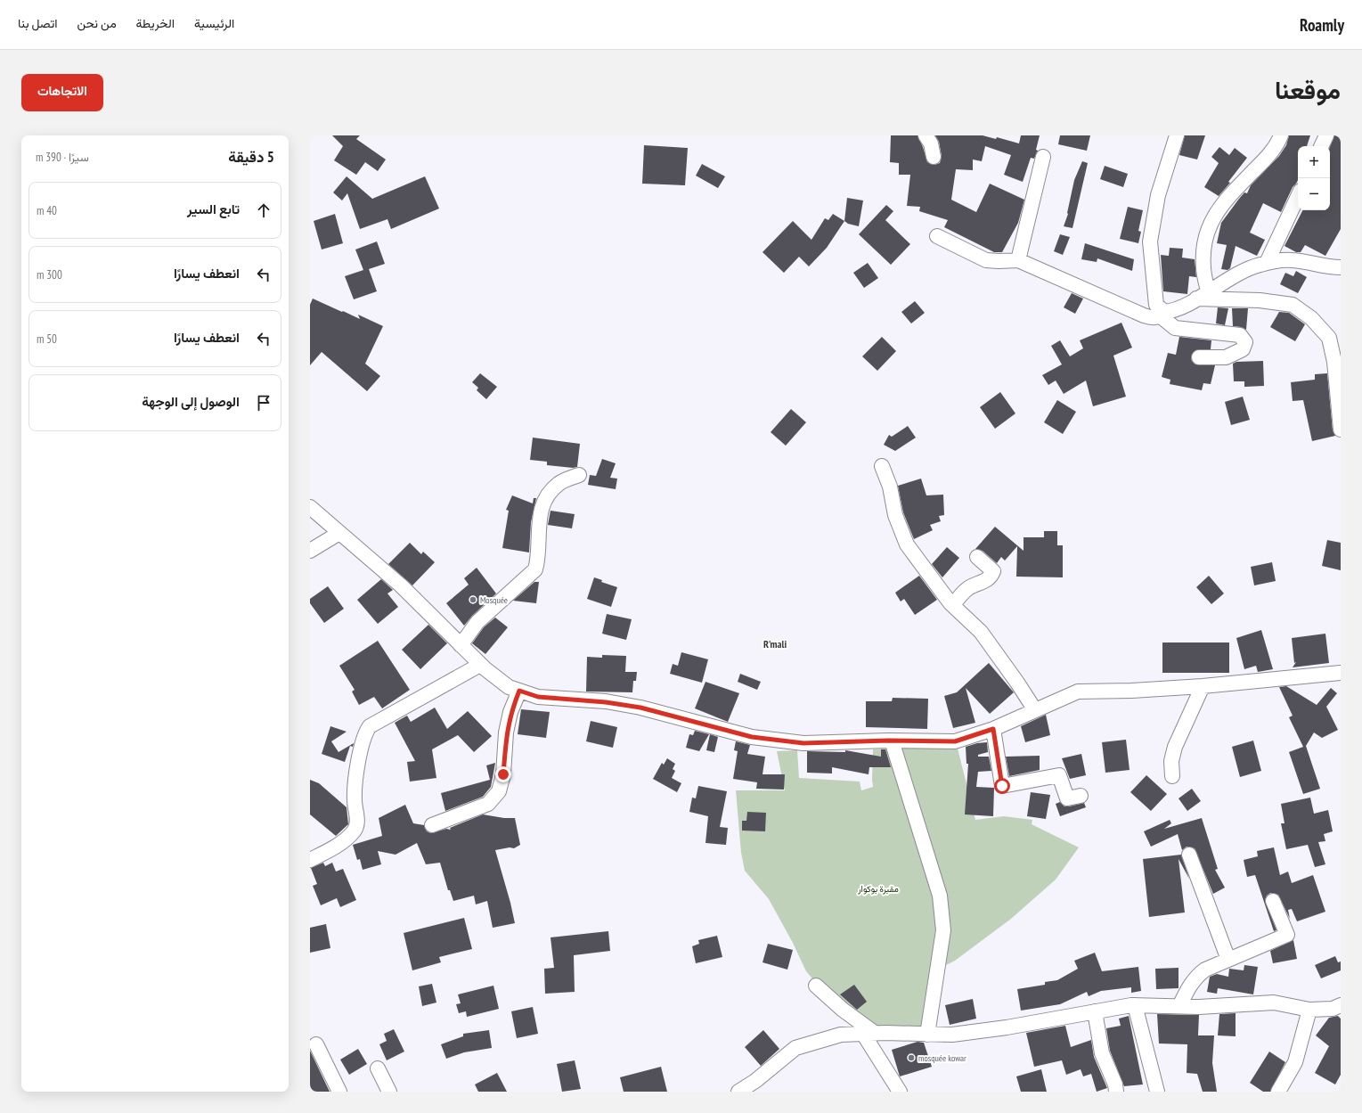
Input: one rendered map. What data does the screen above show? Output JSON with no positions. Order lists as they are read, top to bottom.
{
  "districts": ["R'mali"],
  "parks": ["مقبرة بوكوار"],
  "places": ["Mosquée", "mosquée kowar"],
  "page": {
    "header": "Roamly",
    "nav": [
      "الرئيسية",
      "الخريطة",
      "من نحن",
      "اتصل بنا"
    ],
    "title": "موقعنا",
    "buttons": "الاتجاهات",
    "heading": ["5 دقيقة", "سيرًا · 390 m"],
    "map_buttons": ["+", "−"],
    "list": [
      ["تابع السير", "40 m"],
      ["انعطف يسارًا", "300 m"],
      ["انعطف يسارًا", "50 m"],
      "الوصول إلى الوجهة"
    ]
  }
}
